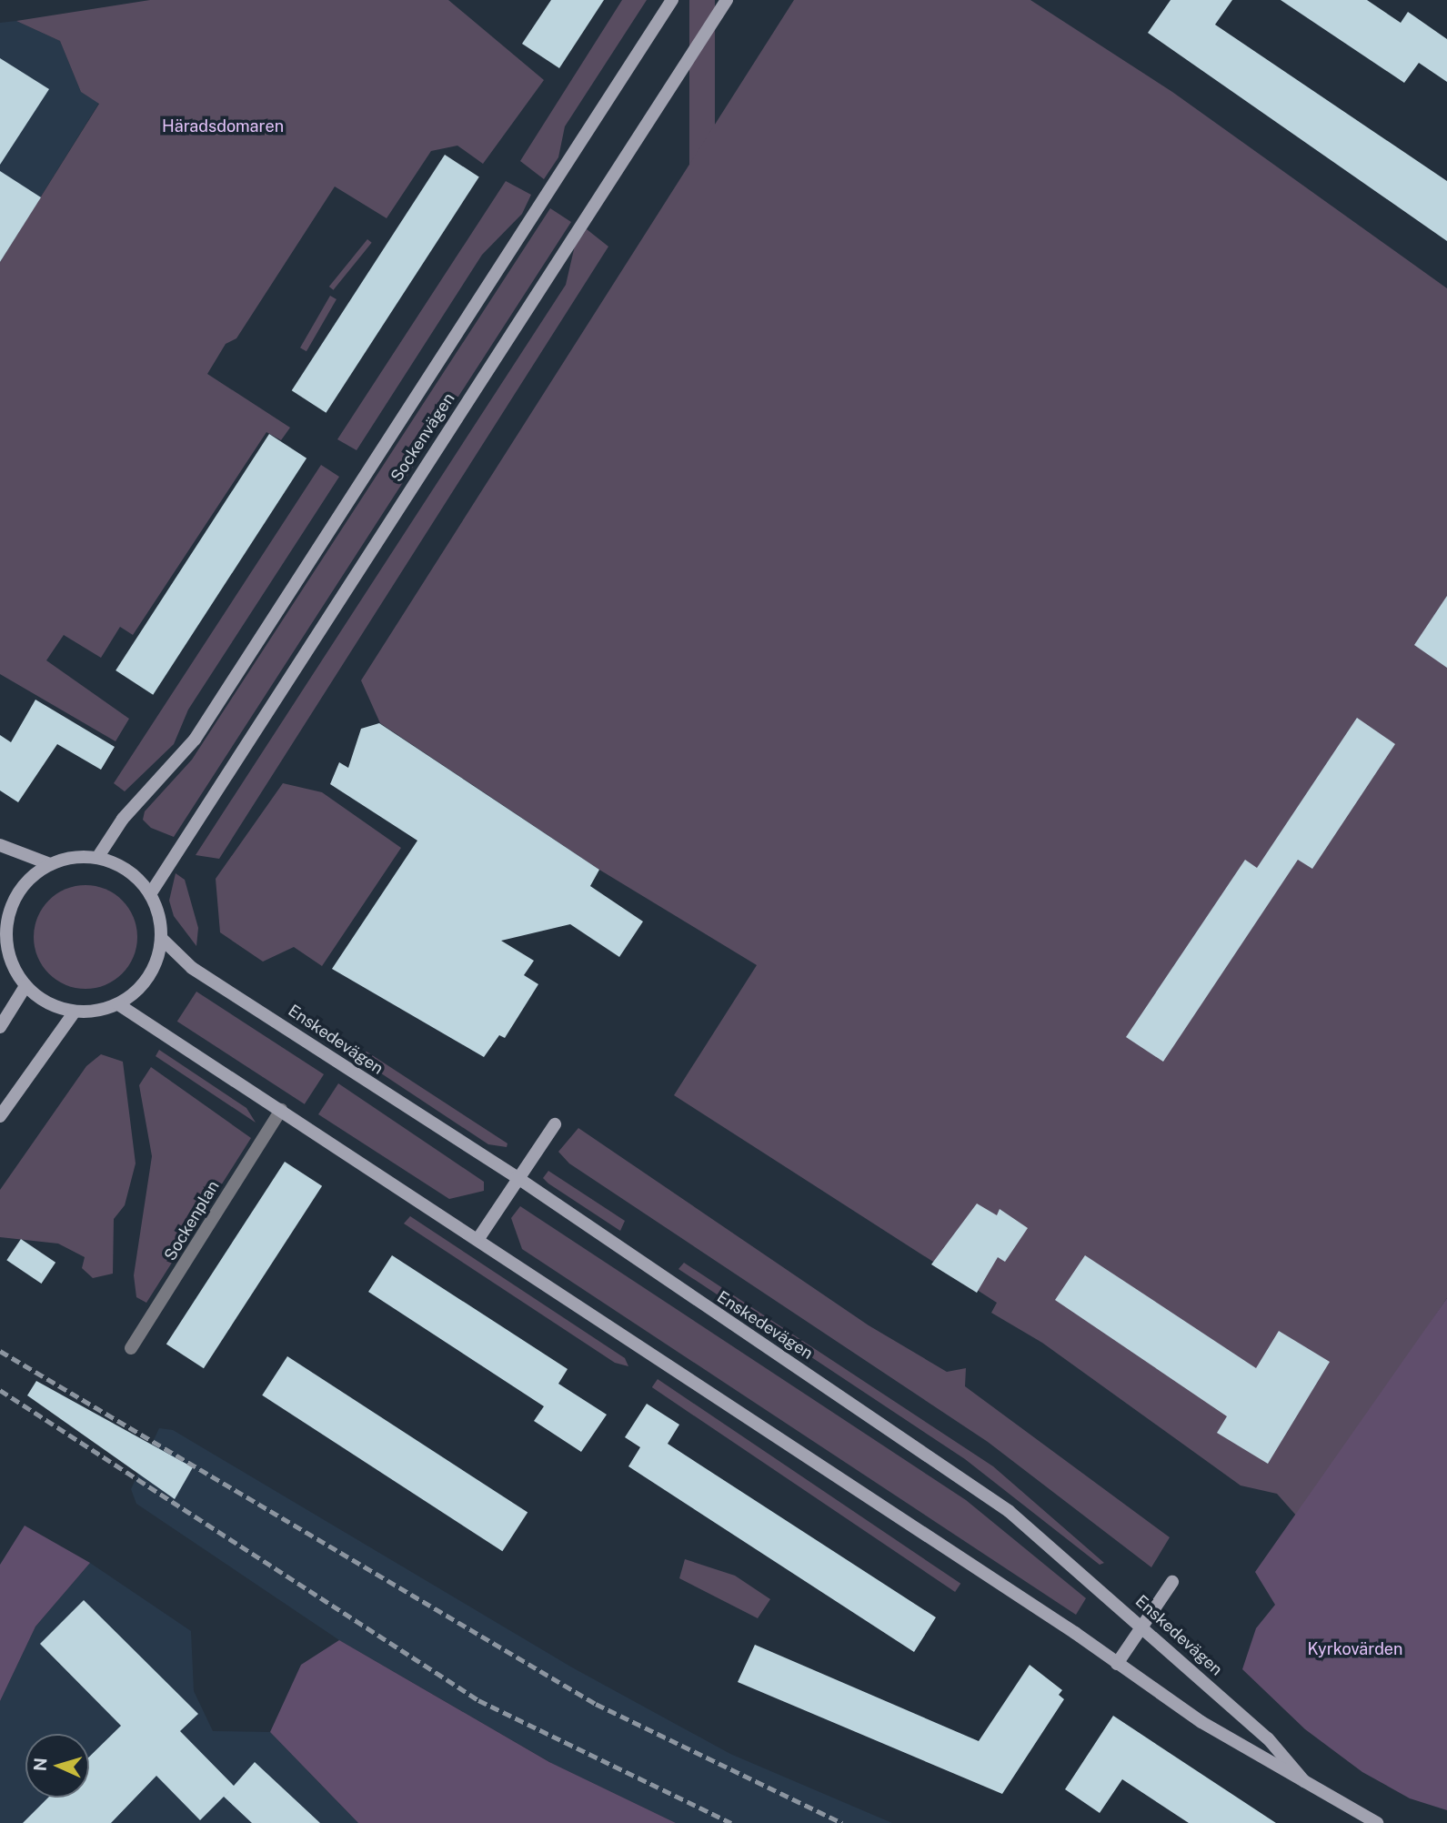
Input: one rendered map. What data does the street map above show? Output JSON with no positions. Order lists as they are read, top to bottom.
{
  "streets": {
    "street": ["Sockenvägen", "Enskedevägen", "Sockenplan"]
  },
  "crossings": [
    ["Sockenvägen", "Enskedevägen"],
    ["Enskedevägen", "Sockenplan"]
  ],
  "parks": ["Häradsdomaren", "Kyrkovärden"],
  "north": "left"
}
